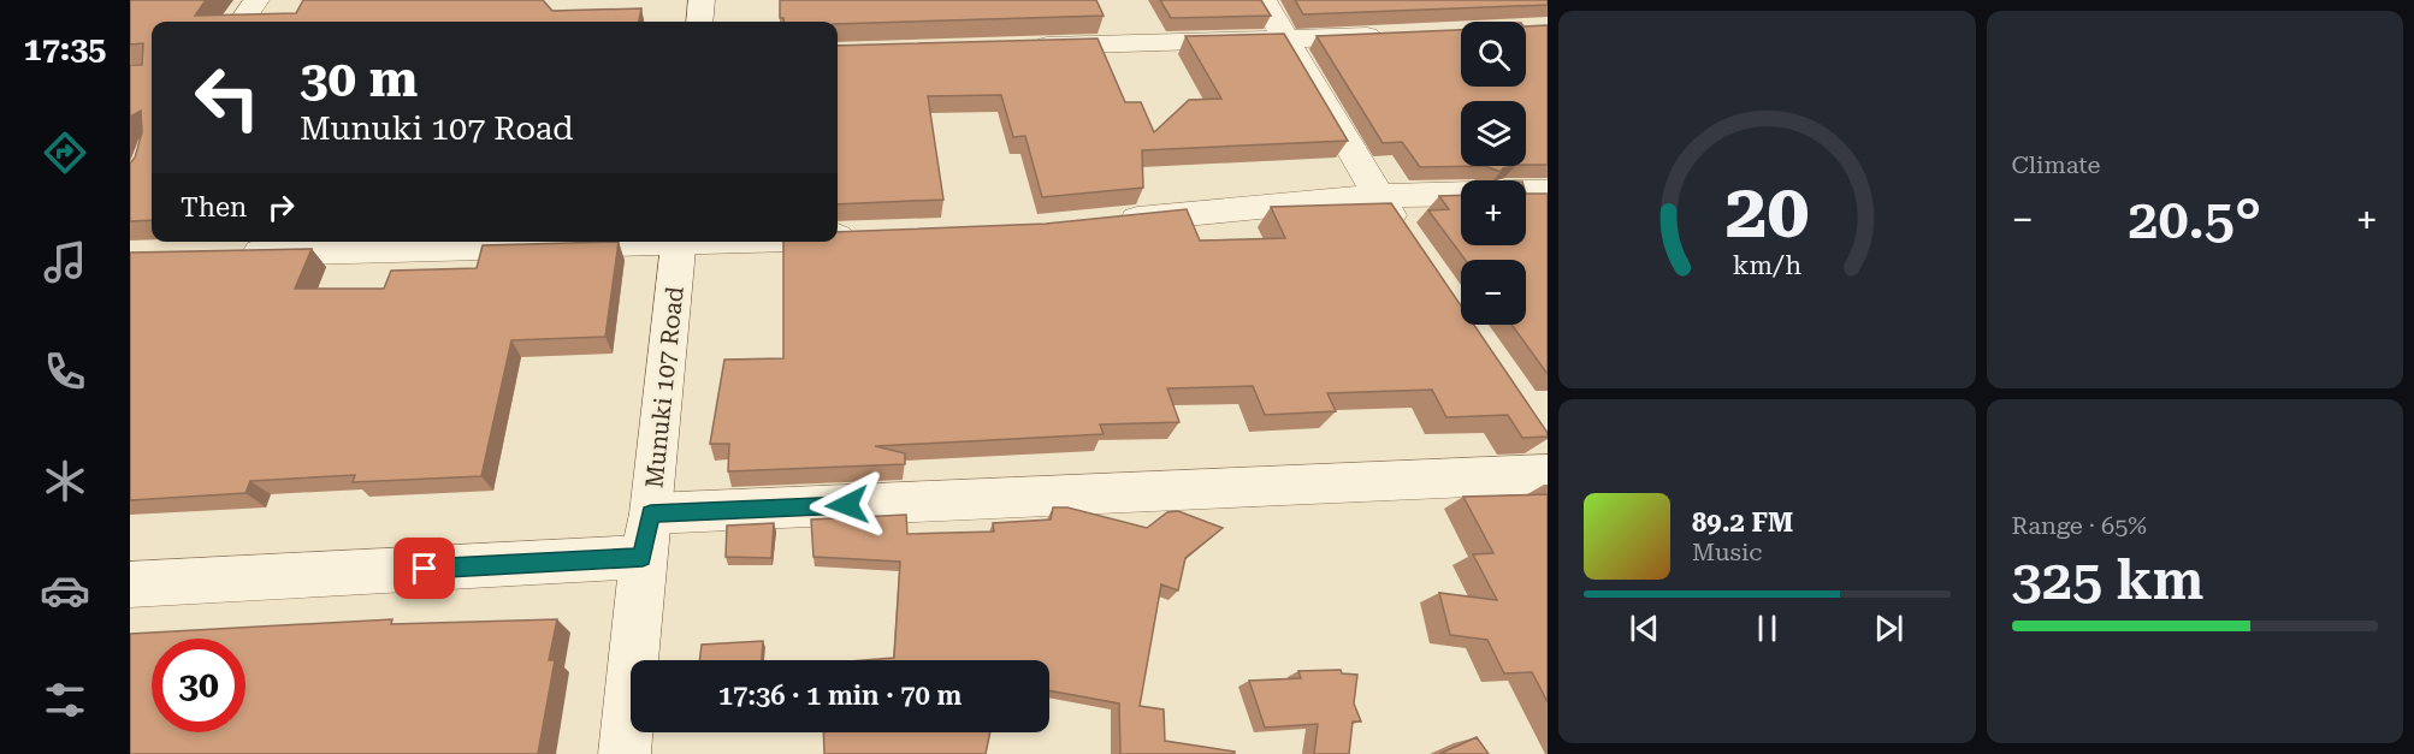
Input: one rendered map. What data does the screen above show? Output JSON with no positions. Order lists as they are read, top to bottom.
{
  "streets": {
    "street": ["Munuki 107 Road"]
  },
  "page": {
    "tabs": "17:35",
    "tile": [
      "Climate",
      ["Range · 65%", "325 km"]
    ],
    "map_buttons": ["+", "−"],
    "turn": ["30 m", "Munuki 107 Road"],
    "then": "Then",
    "heat": ["−", "20.5°", "+"],
    "song": ["89.2 FM", "Music"],
    "limit": "30",
    "trip": "17:36 · 1 min · 70 m",
    "gauge": ["20", "km/h"]
  }
}
